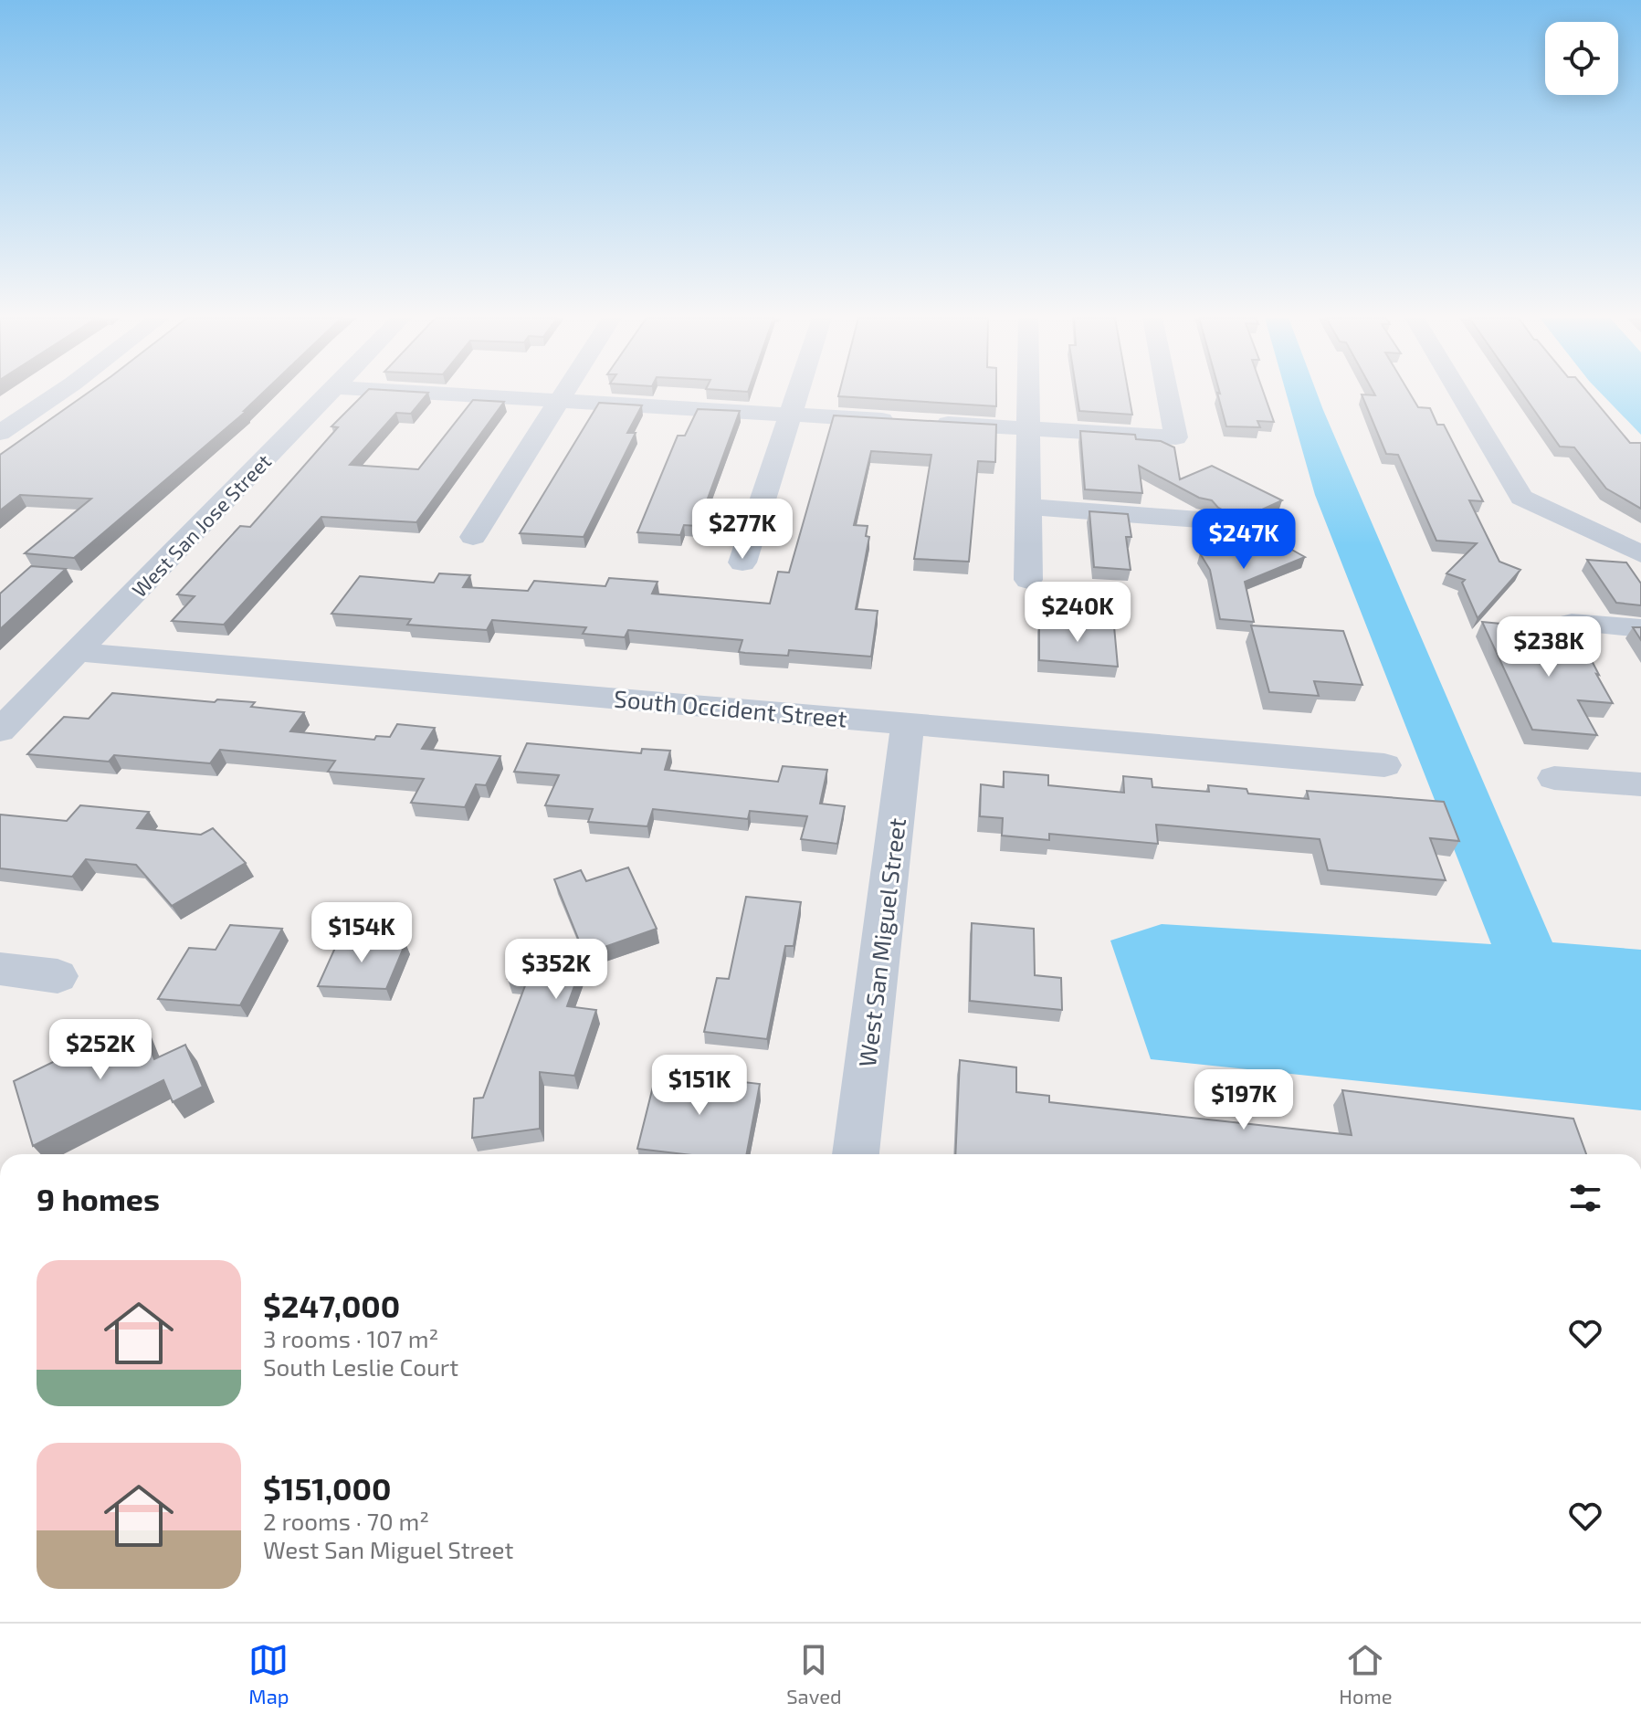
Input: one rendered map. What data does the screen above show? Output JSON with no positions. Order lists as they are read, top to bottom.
{
  "streets": {
    "street": ["West San Jose Street", "South Occident Street", "West San Miguel Street"]
  },
  "crossings": [
    ["West San Jose Street", "South Occident Street"],
    ["South Occident Street", "West San Miguel Street"]
  ],
  "page": {
    "price": [
      "$277K",
      "$247K",
      "$240K",
      "$238K",
      "$154K",
      "$352K",
      "$252K",
      "$151K",
      "$197K"
    ],
    "heading": "9 homes",
    "list": [
      {
        "name": "$247,000",
        "note": "3 rooms · 107 m² · South Leslie Court"
      },
      {
        "name": "$151,000",
        "note": "2 rooms · 70 m² · West San Miguel Street"
      }
    ],
    "tabs": ["Map", "Saved", "Home"]
  }
}
